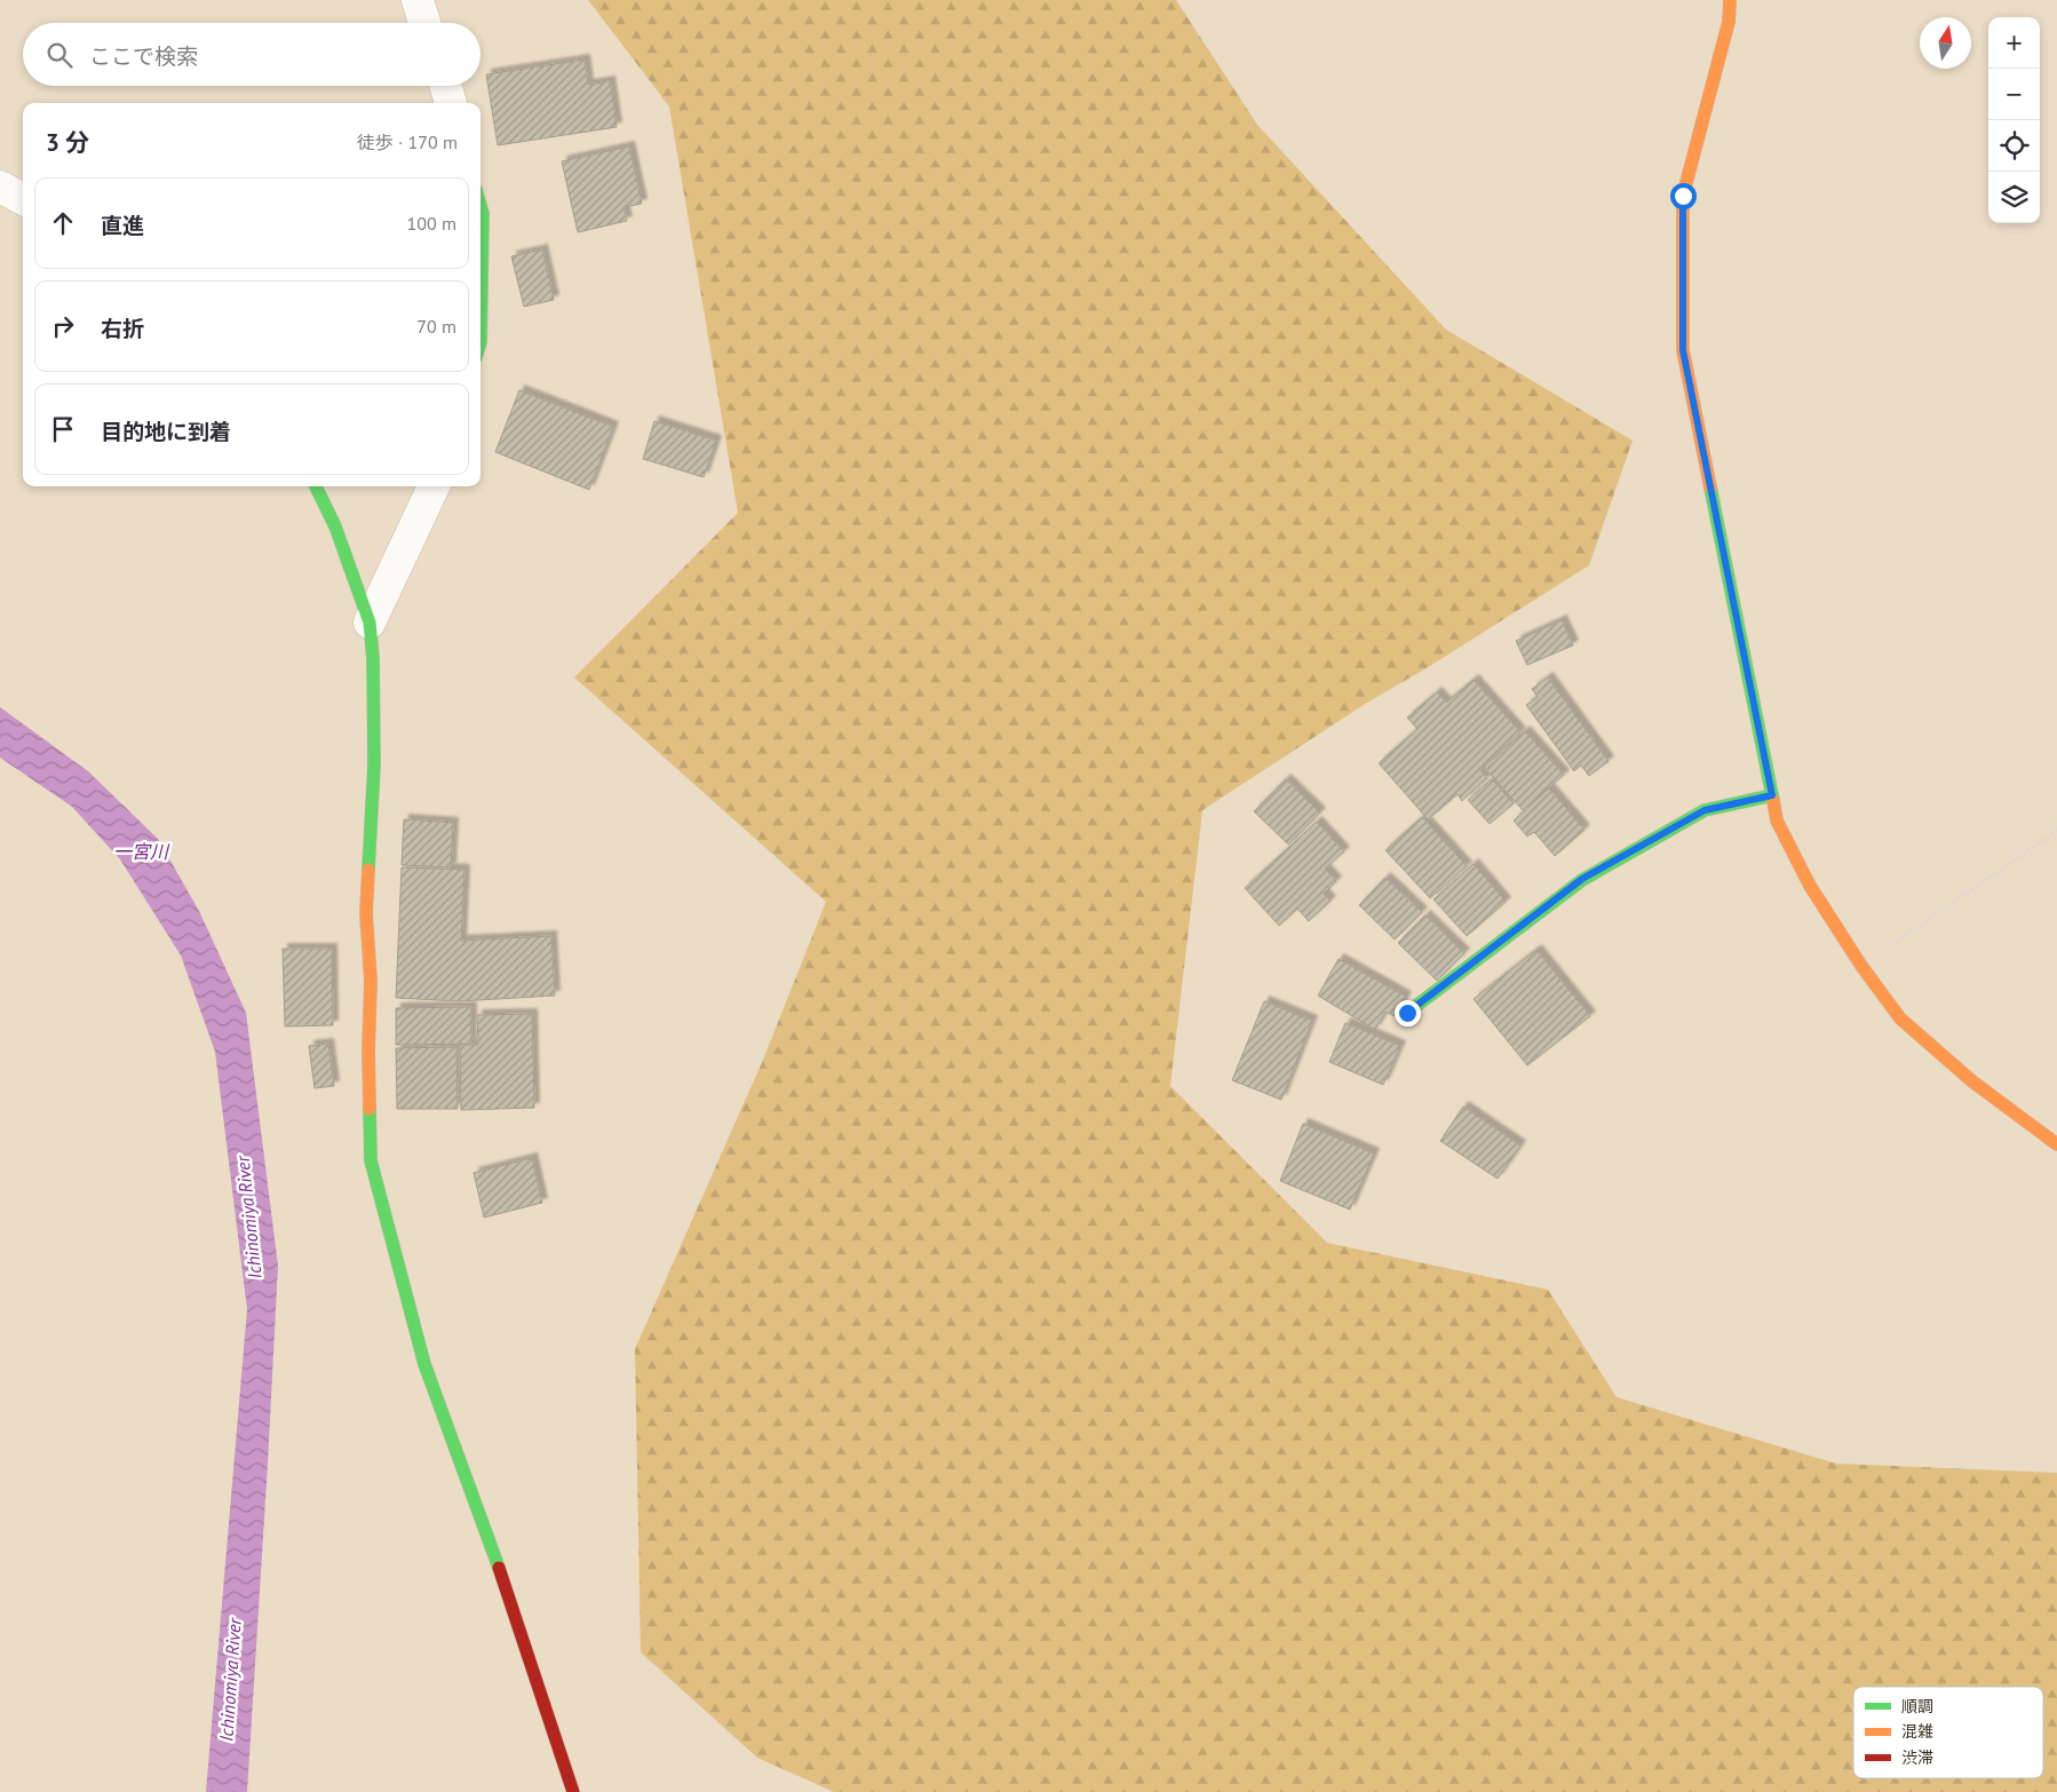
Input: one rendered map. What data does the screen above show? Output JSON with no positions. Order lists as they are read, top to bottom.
{
  "water": ["一宮川", "Ichinomiya River"],
  "legend": ["順調", "混雑", "渋滞"],
  "north": "top",
  "page": {
    "map_buttons": ["+", "−"],
    "search": "ここで検索",
    "heading": ["3 分", "徒歩 · 170 m"],
    "list": [
      ["直進", "100 m"],
      ["右折", "70 m"],
      "目的地に到着"
    ]
  }
}
